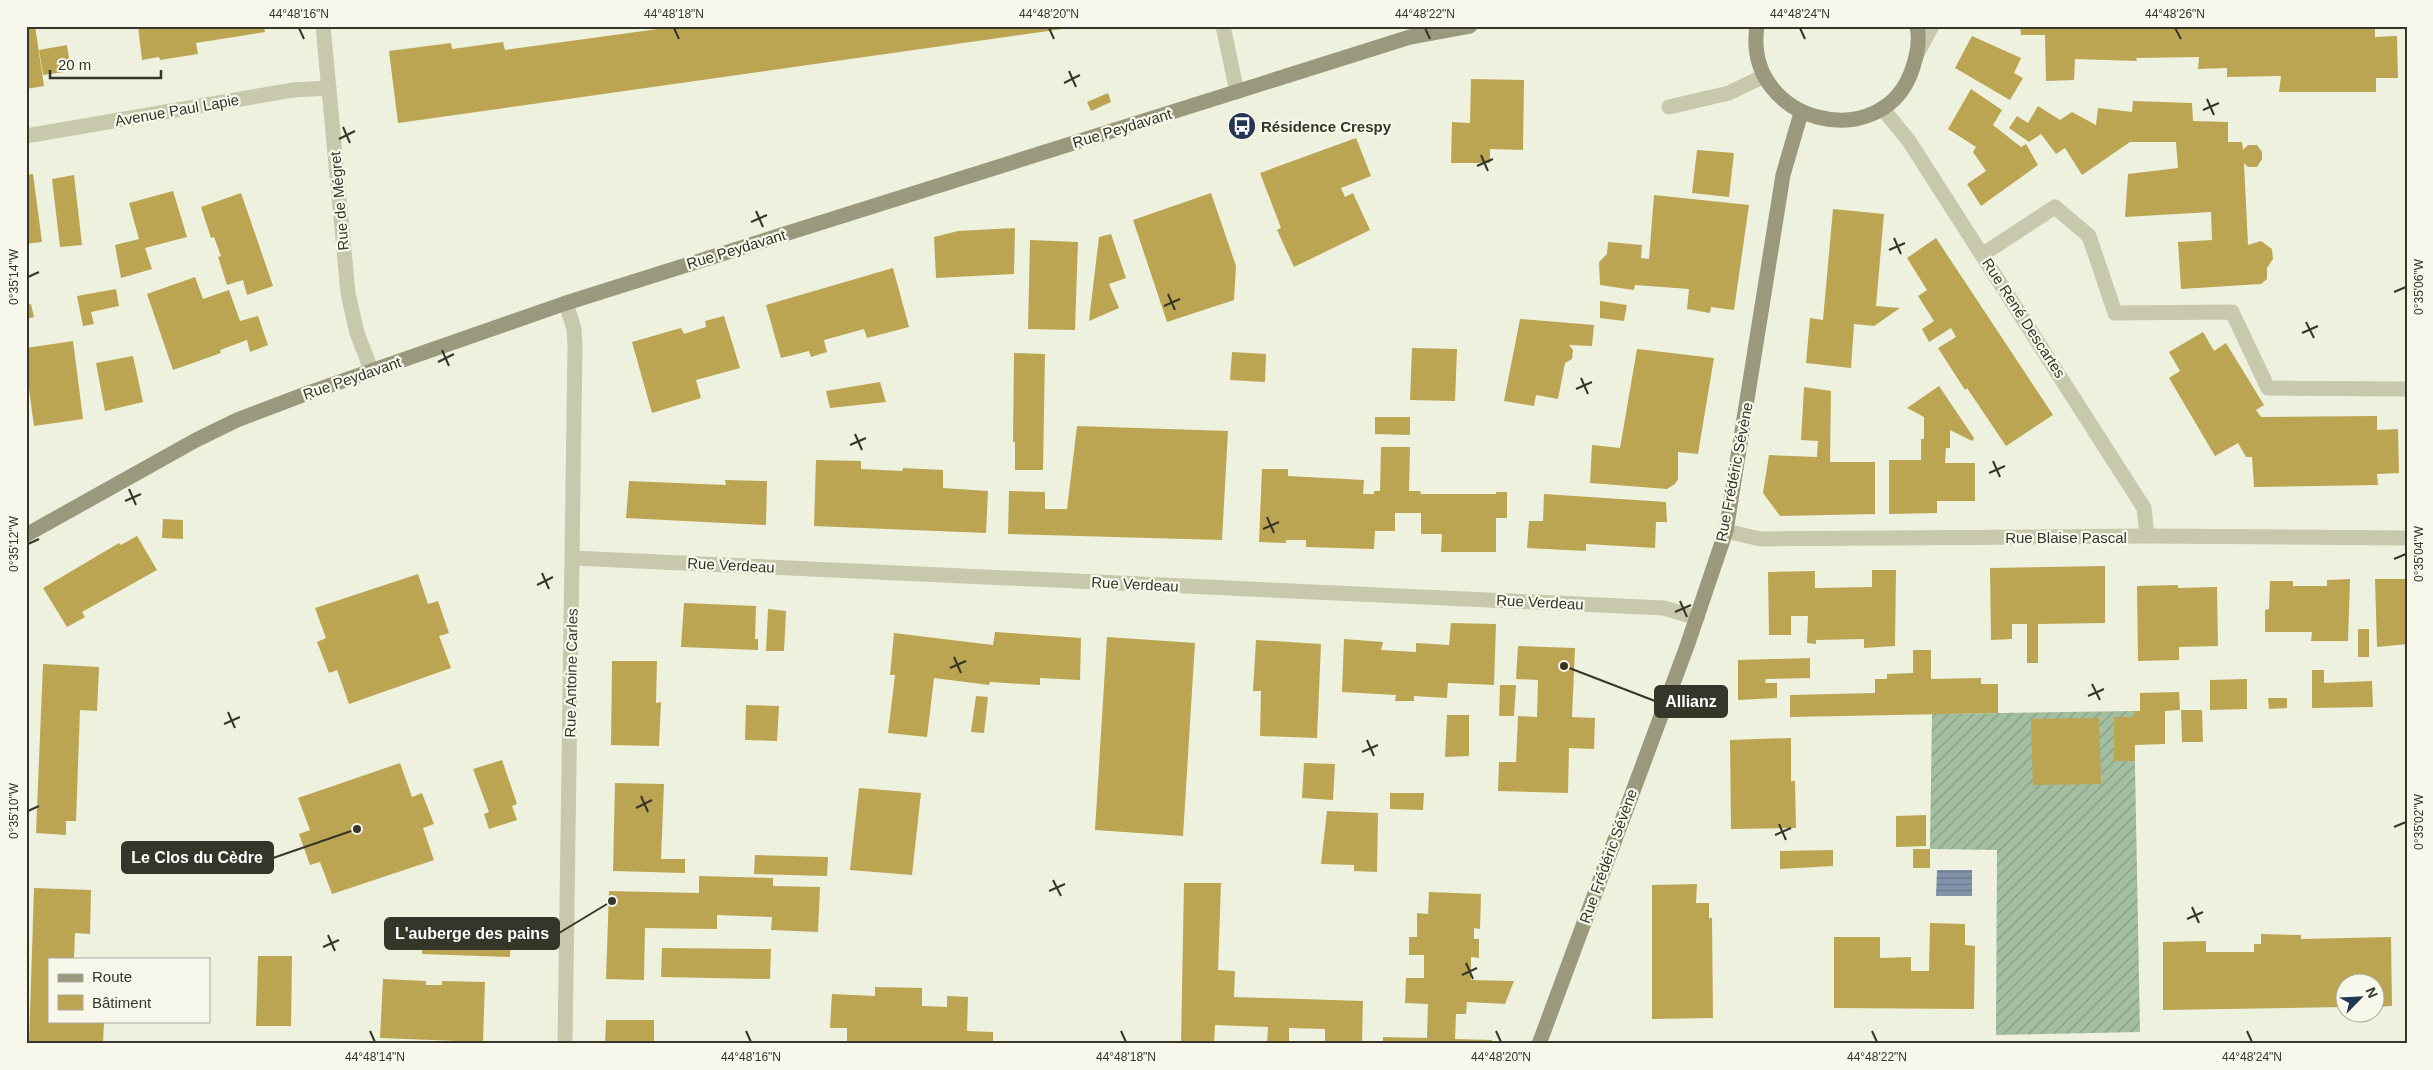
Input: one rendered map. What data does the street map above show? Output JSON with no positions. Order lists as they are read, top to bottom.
{
  "streets": {
    "street": [
      "Avenue Paul Lapie",
      "Rue Peydavant",
      "Rue de Mégret",
      "Rue René Descartes",
      "Rue Frédéric Sévène",
      "Rue Blaise Pascal",
      "Rue Verdeau",
      "Rue Antoine Carles"
    ]
  },
  "crossings": [
    ["Avenue Paul Lapie", "Rue de Mégret"],
    ["Rue Peydavant", "Rue de Mégret"],
    ["Rue Peydavant", "Rue Antoine Carles"],
    ["Rue René Descartes", "Rue Blaise Pascal"],
    ["Rue Frédéric Sévène", "Rue Blaise Pascal"],
    ["Rue Frédéric Sévène", "Rue Verdeau"],
    ["Rue Verdeau", "Rue Antoine Carles"]
  ],
  "places": {
    "bus stop": ["Résidence Crespy"],
    "other": ["Allianz", "Le Clos du Cèdre", "L'auberge des pains"]
  },
  "legend": ["Route", "Bâtiment"],
  "scale_bar": "20 m",
  "north": "top right",
  "coordinates": [
    "44°48'16\"N",
    "44°48'18\"N",
    "44°48'20\"N",
    "44°48'22\"N",
    "44°48'24\"N",
    "44°48'26\"N",
    "0°35'14\"W",
    "0°35'06\"W",
    "0°35'12\"W",
    "0°35'04\"W",
    "0°35'10\"W",
    "0°35'02\"W",
    "44°48'14\"N"
  ]
}
